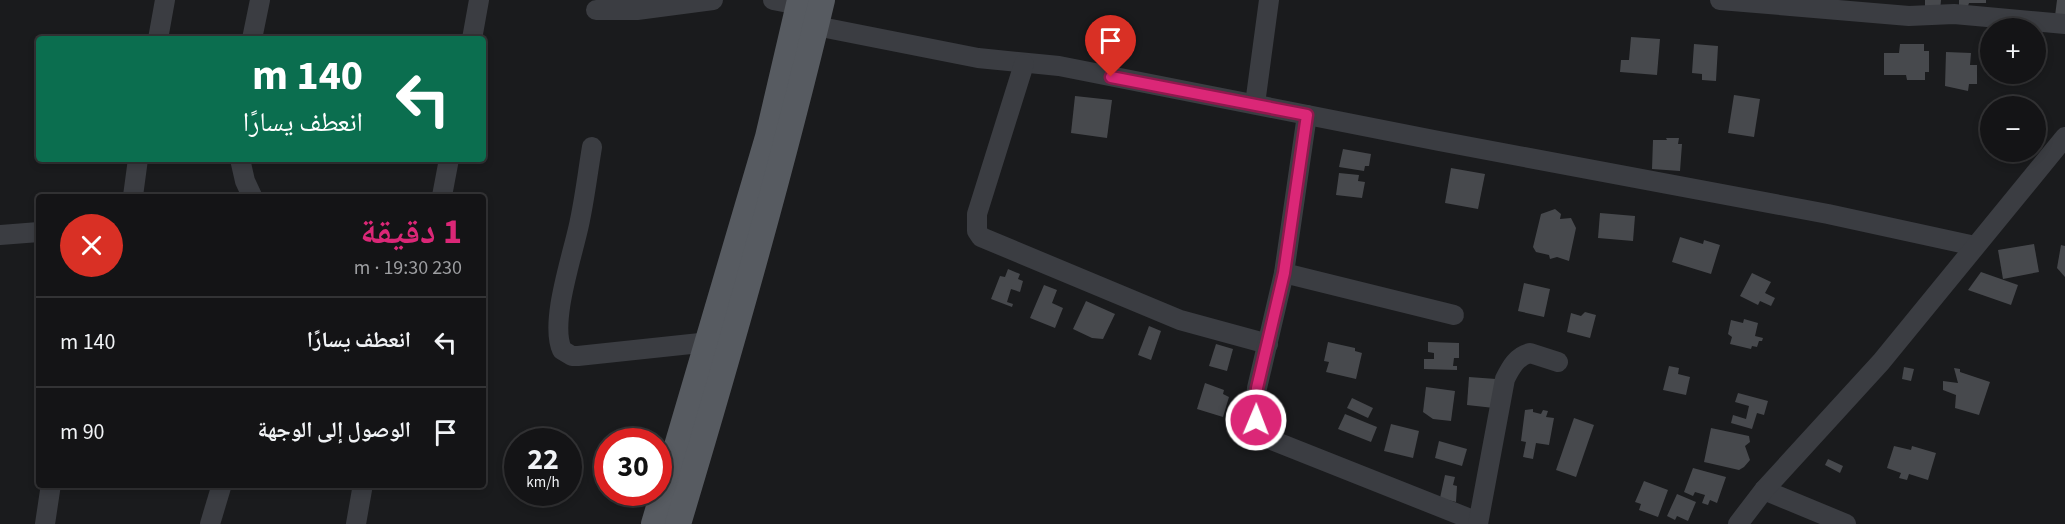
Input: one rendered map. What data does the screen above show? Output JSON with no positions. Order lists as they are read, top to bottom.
{
  "page": {
    "map_buttons": ["+", "−"],
    "turn": ["140 m", "انعطف يسارًا"],
    "heading": ["1 دقيقة", "230 m · 19:30"],
    "list": [
      {
        "name": "انعطف يسارًا",
        "value": "140 m"
      },
      {
        "name": "الوصول إلى الوجهة",
        "value": "90 m"
      }
    ],
    "speed": "22 km/h",
    "limit": "30"
  }
}
